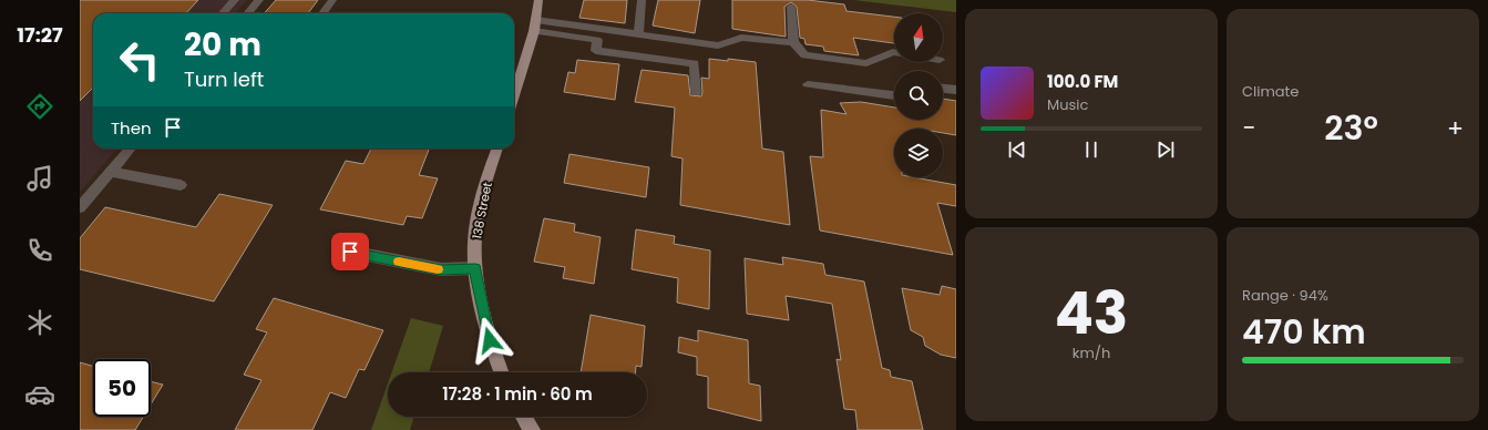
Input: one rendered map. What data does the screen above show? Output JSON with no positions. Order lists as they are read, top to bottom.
{
  "streets": {
    "main road": ["138 Street"]
  },
  "north": "top",
  "page": {
    "tabs": "17:27",
    "tile": [
      "Climate",
      ["43", "km/h"],
      ["Range · 94%", "470 km"]
    ],
    "turn": ["20 m", "Turn left"],
    "song": ["100.0 FM", "Music"],
    "then": "Then",
    "heat": ["−", "23°", "+"],
    "limit": "50",
    "trip": "17:28 · 1 min · 60 m"
  }
}
